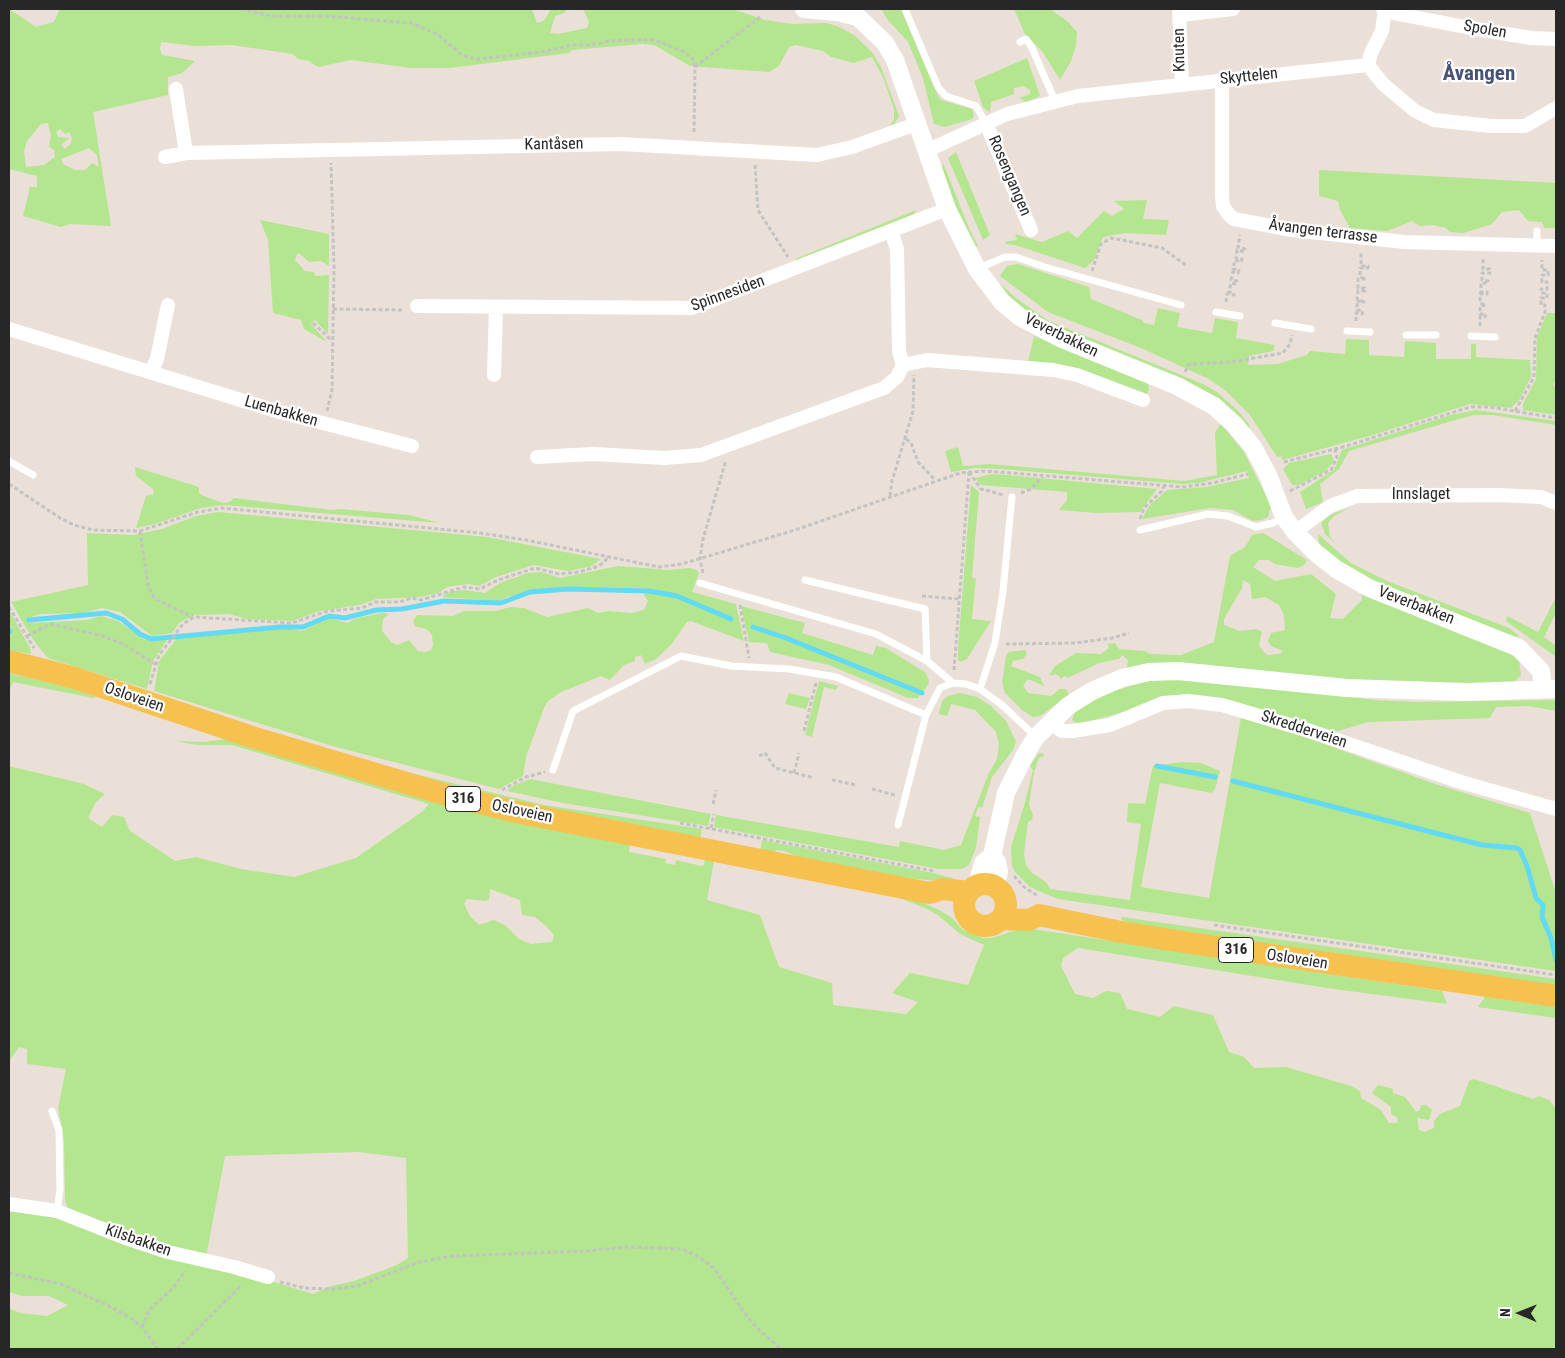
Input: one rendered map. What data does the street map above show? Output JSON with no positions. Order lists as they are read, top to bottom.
{
  "streets": {
    "main road": ["Osloveien", "316"],
    "street": [
      "Spolen",
      "Knuten",
      "Skyttelen",
      "Kantåsen",
      "Rosengangen",
      "Åvangen terrasse",
      "Spinnesiden",
      "Veverbakken",
      "Luenbakken",
      "Innslaget",
      "Skredderveien",
      "Kilsbakken"
    ]
  },
  "crossings": [
    ["Knuten", "Skyttelen"],
    ["Skyttelen", "Rosengangen"],
    ["Skyttelen", "Åvangen terrasse"],
    ["Skyttelen", "Veverbakken"],
    ["Kantåsen", "Veverbakken"],
    ["Spinnesiden", "Veverbakken"],
    ["Veverbakken", "Innslaget"]
  ],
  "districts": ["Åvangen"],
  "north": "left"
}
